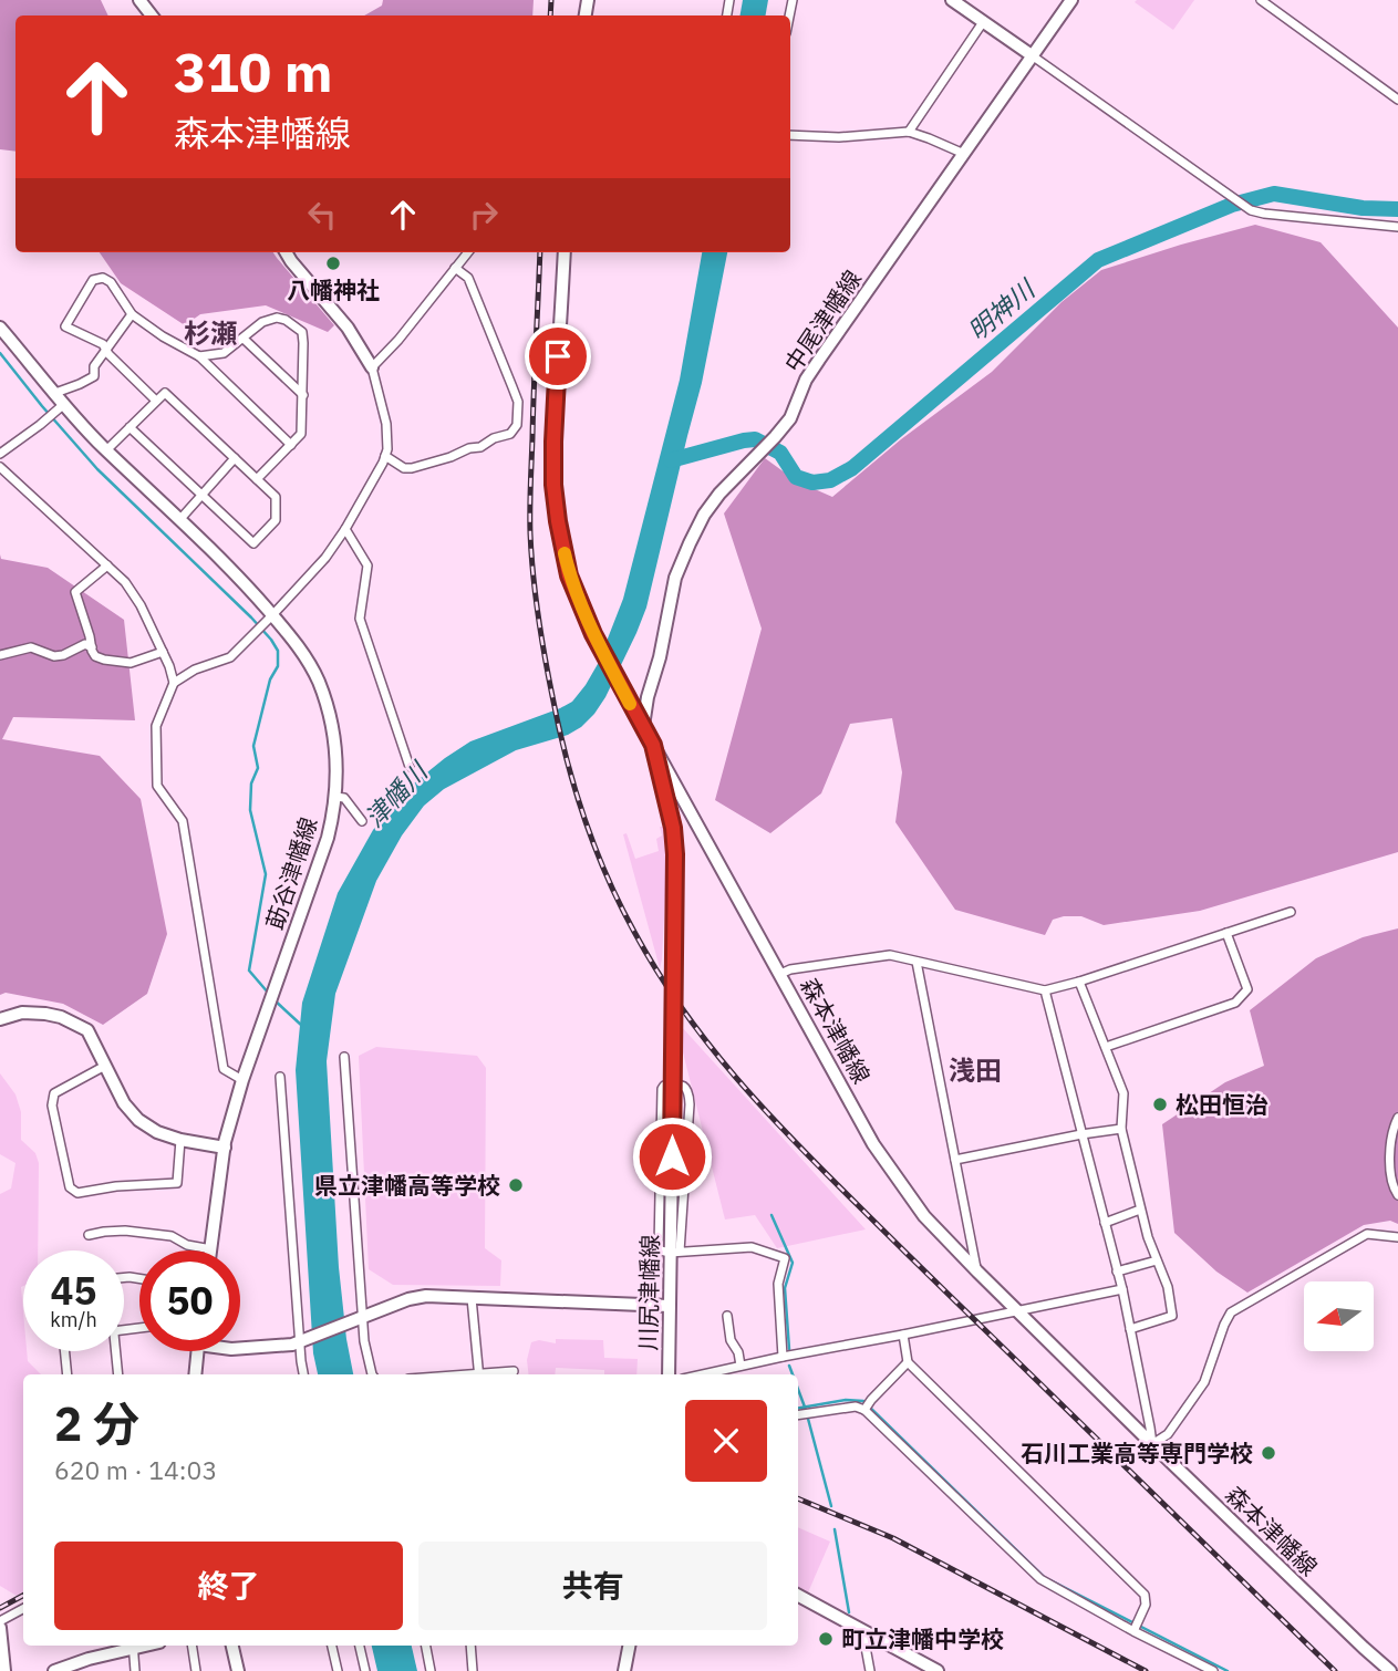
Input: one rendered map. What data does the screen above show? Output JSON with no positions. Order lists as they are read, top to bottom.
{
  "streets": {
    "main road": [
      "中尾津幡線",
      "莇谷津幡線",
      "森本津幡線",
      "川尻津幡線"
    ]
  },
  "crossings": [
    ["中尾津幡線", "森本津幡線"],
    ["森本津幡線", "川尻津幡線"]
  ],
  "districts": ["杉瀬", "浅田"],
  "water": ["明神川", "津幡川"],
  "places": [
    "八幡神社",
    "松田恒治",
    "県立津幡高等学校",
    "石川工業高等専門学校",
    "町立津幡中学校"
  ],
  "north": "left",
  "page": {
    "turn": ["310 m", "森本津幡線"],
    "speed": "45 km/h",
    "limit": "50",
    "heading": ["2 分", "620 m · 14:03"],
    "buttons": ["終了", "共有"]
  }
}
